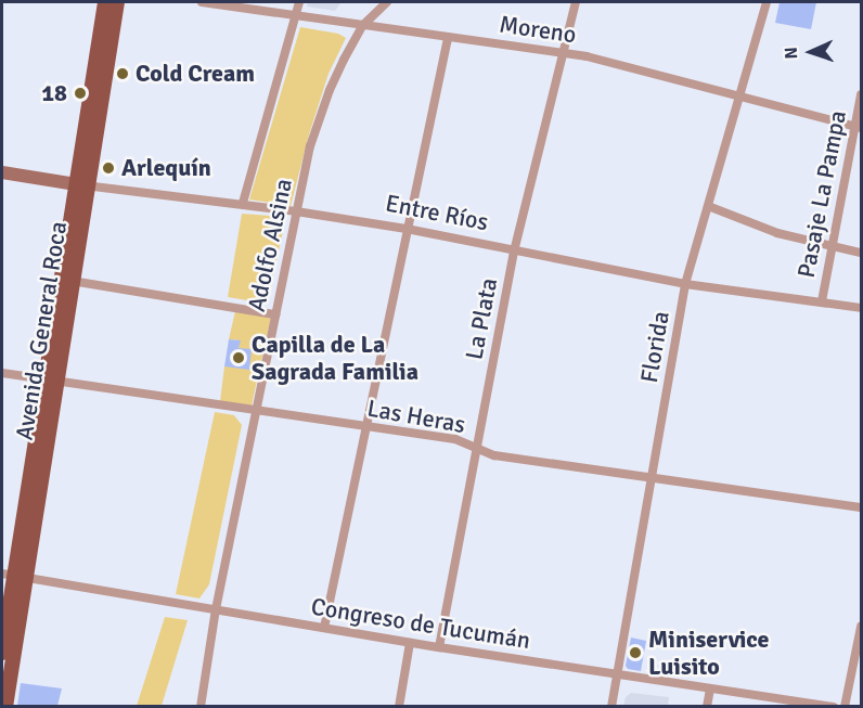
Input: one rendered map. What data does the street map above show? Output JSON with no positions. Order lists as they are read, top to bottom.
{
  "streets": {
    "main road": ["Avenida General Roca"],
    "street": [
      "Moreno",
      "Pasaje La Pampa",
      "Entre Ríos",
      "Adolfo Alsina",
      "La Plata",
      "Florida",
      "Las Heras",
      "Congreso de Tucumán"
    ]
  },
  "crossings": [
    ["Moreno", "Pasaje La Pampa"],
    ["Moreno", "Adolfo Alsina"],
    ["Moreno", "La Plata"],
    ["Moreno", "Florida"],
    ["Pasaje La Pampa", "Entre Ríos"],
    ["Entre Ríos", "Adolfo Alsina"],
    ["Entre Ríos", "La Plata"],
    ["Entre Ríos", "Avenida General Roca"],
    ["Entre Ríos", "Florida"],
    ["Adolfo Alsina", "Las Heras"],
    ["Adolfo Alsina", "Congreso de Tucumán"],
    ["La Plata", "Las Heras"],
    ["La Plata", "Congreso de Tucumán"],
    ["Avenida General Roca", "Las Heras"],
    ["Avenida General Roca", "Congreso de Tucumán"],
    ["Florida", "Las Heras"],
    ["Florida", "Congreso de Tucumán"]
  ],
  "places": [
    "Cold Cream",
    "18",
    "Arlequín",
    "Capilla de La Sagrada Familia",
    "Miniservice Luisito"
  ],
  "north": "left"
}
